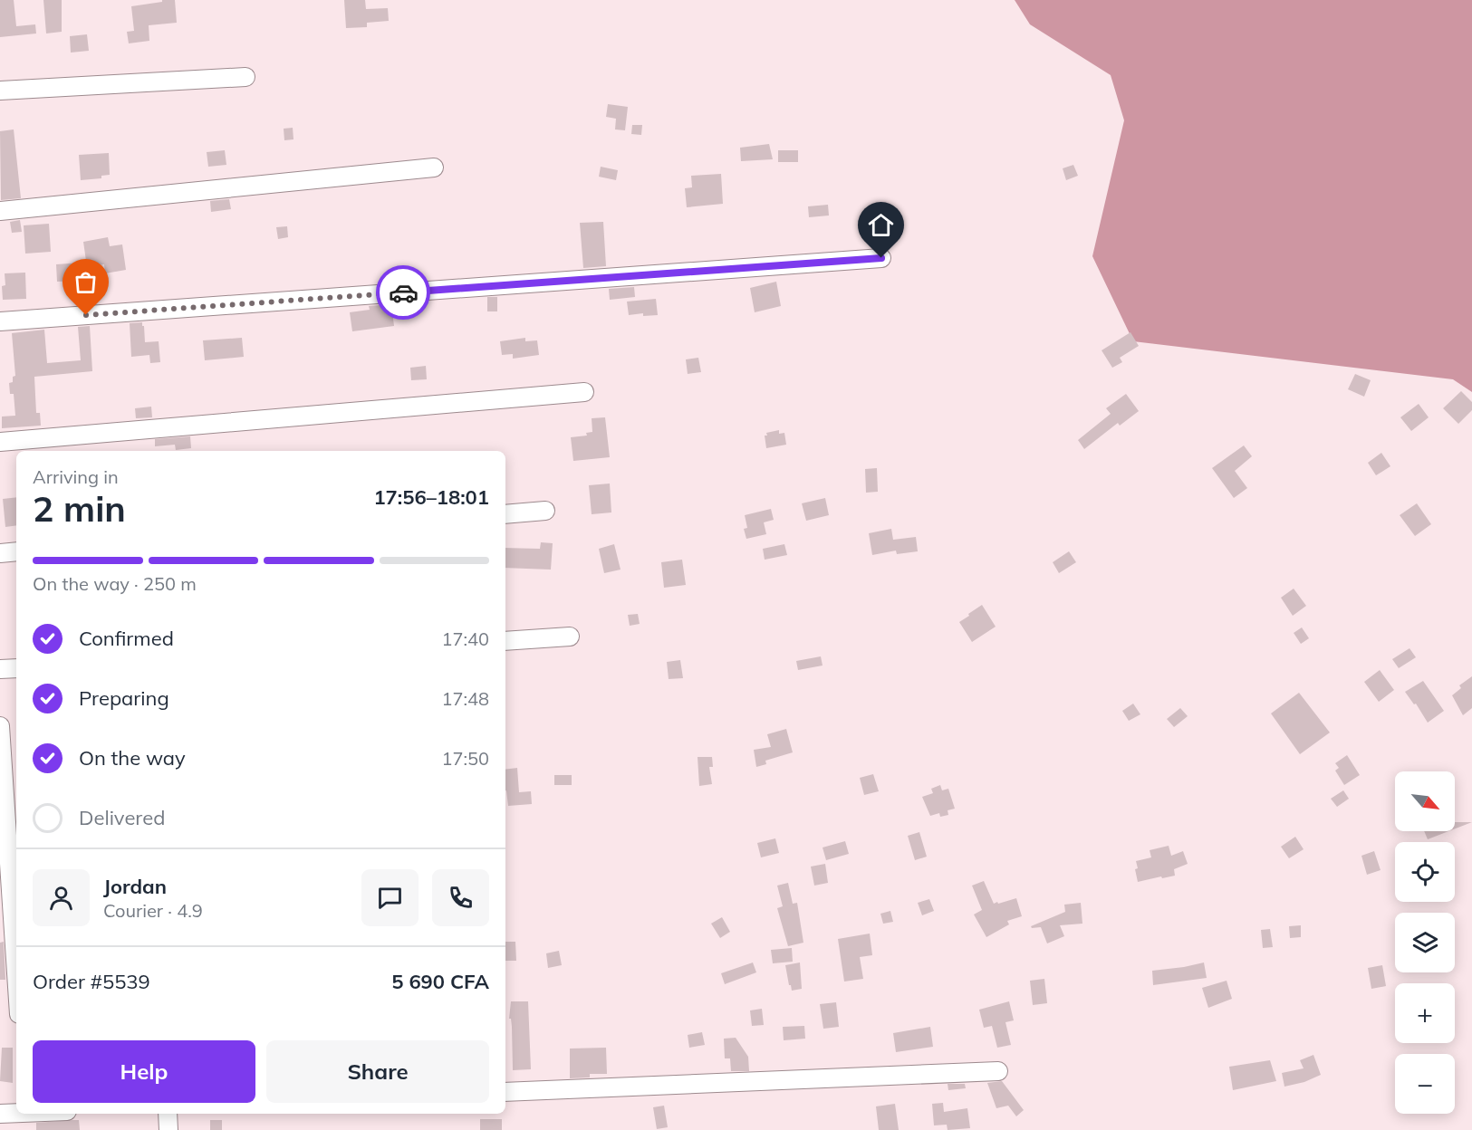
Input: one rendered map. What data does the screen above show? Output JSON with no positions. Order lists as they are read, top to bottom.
{
  "north": "bottom right",
  "page": {
    "heading": ["2 min", "Arriving in", "17:56–18:01"],
    "panel": [
      "Jordan",
      "Courier · 4.9",
      "Order #5539",
      "5 690 CFA"
    ],
    "bar": "On the way · 250 m",
    "list": [
      ["Confirmed", "17:40"],
      ["Preparing", "17:48"],
      ["On the way", "17:50"],
      "Delivered"
    ],
    "map_buttons": ["+", "−"],
    "buttons": ["Help", "Share"]
  }
}
